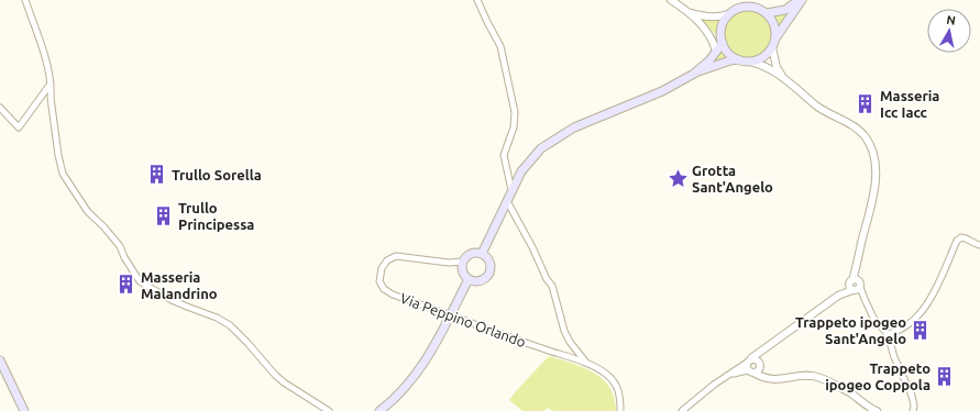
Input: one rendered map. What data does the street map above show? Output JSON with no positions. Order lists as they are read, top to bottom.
{
  "streets": {
    "street": ["Via Peppino Orlando"]
  },
  "places": {
    "building": [
      "Masseria Icc Iacc",
      "Trullo Sorella",
      "Trullo Principessa",
      "Masseria Malandrino",
      "Trappeto ipogeo Sant'Angelo",
      "Trappeto ipogeo Coppola"
    ],
    "place": ["Grotta Sant'Angelo"]
  },
  "north": "top"
}
